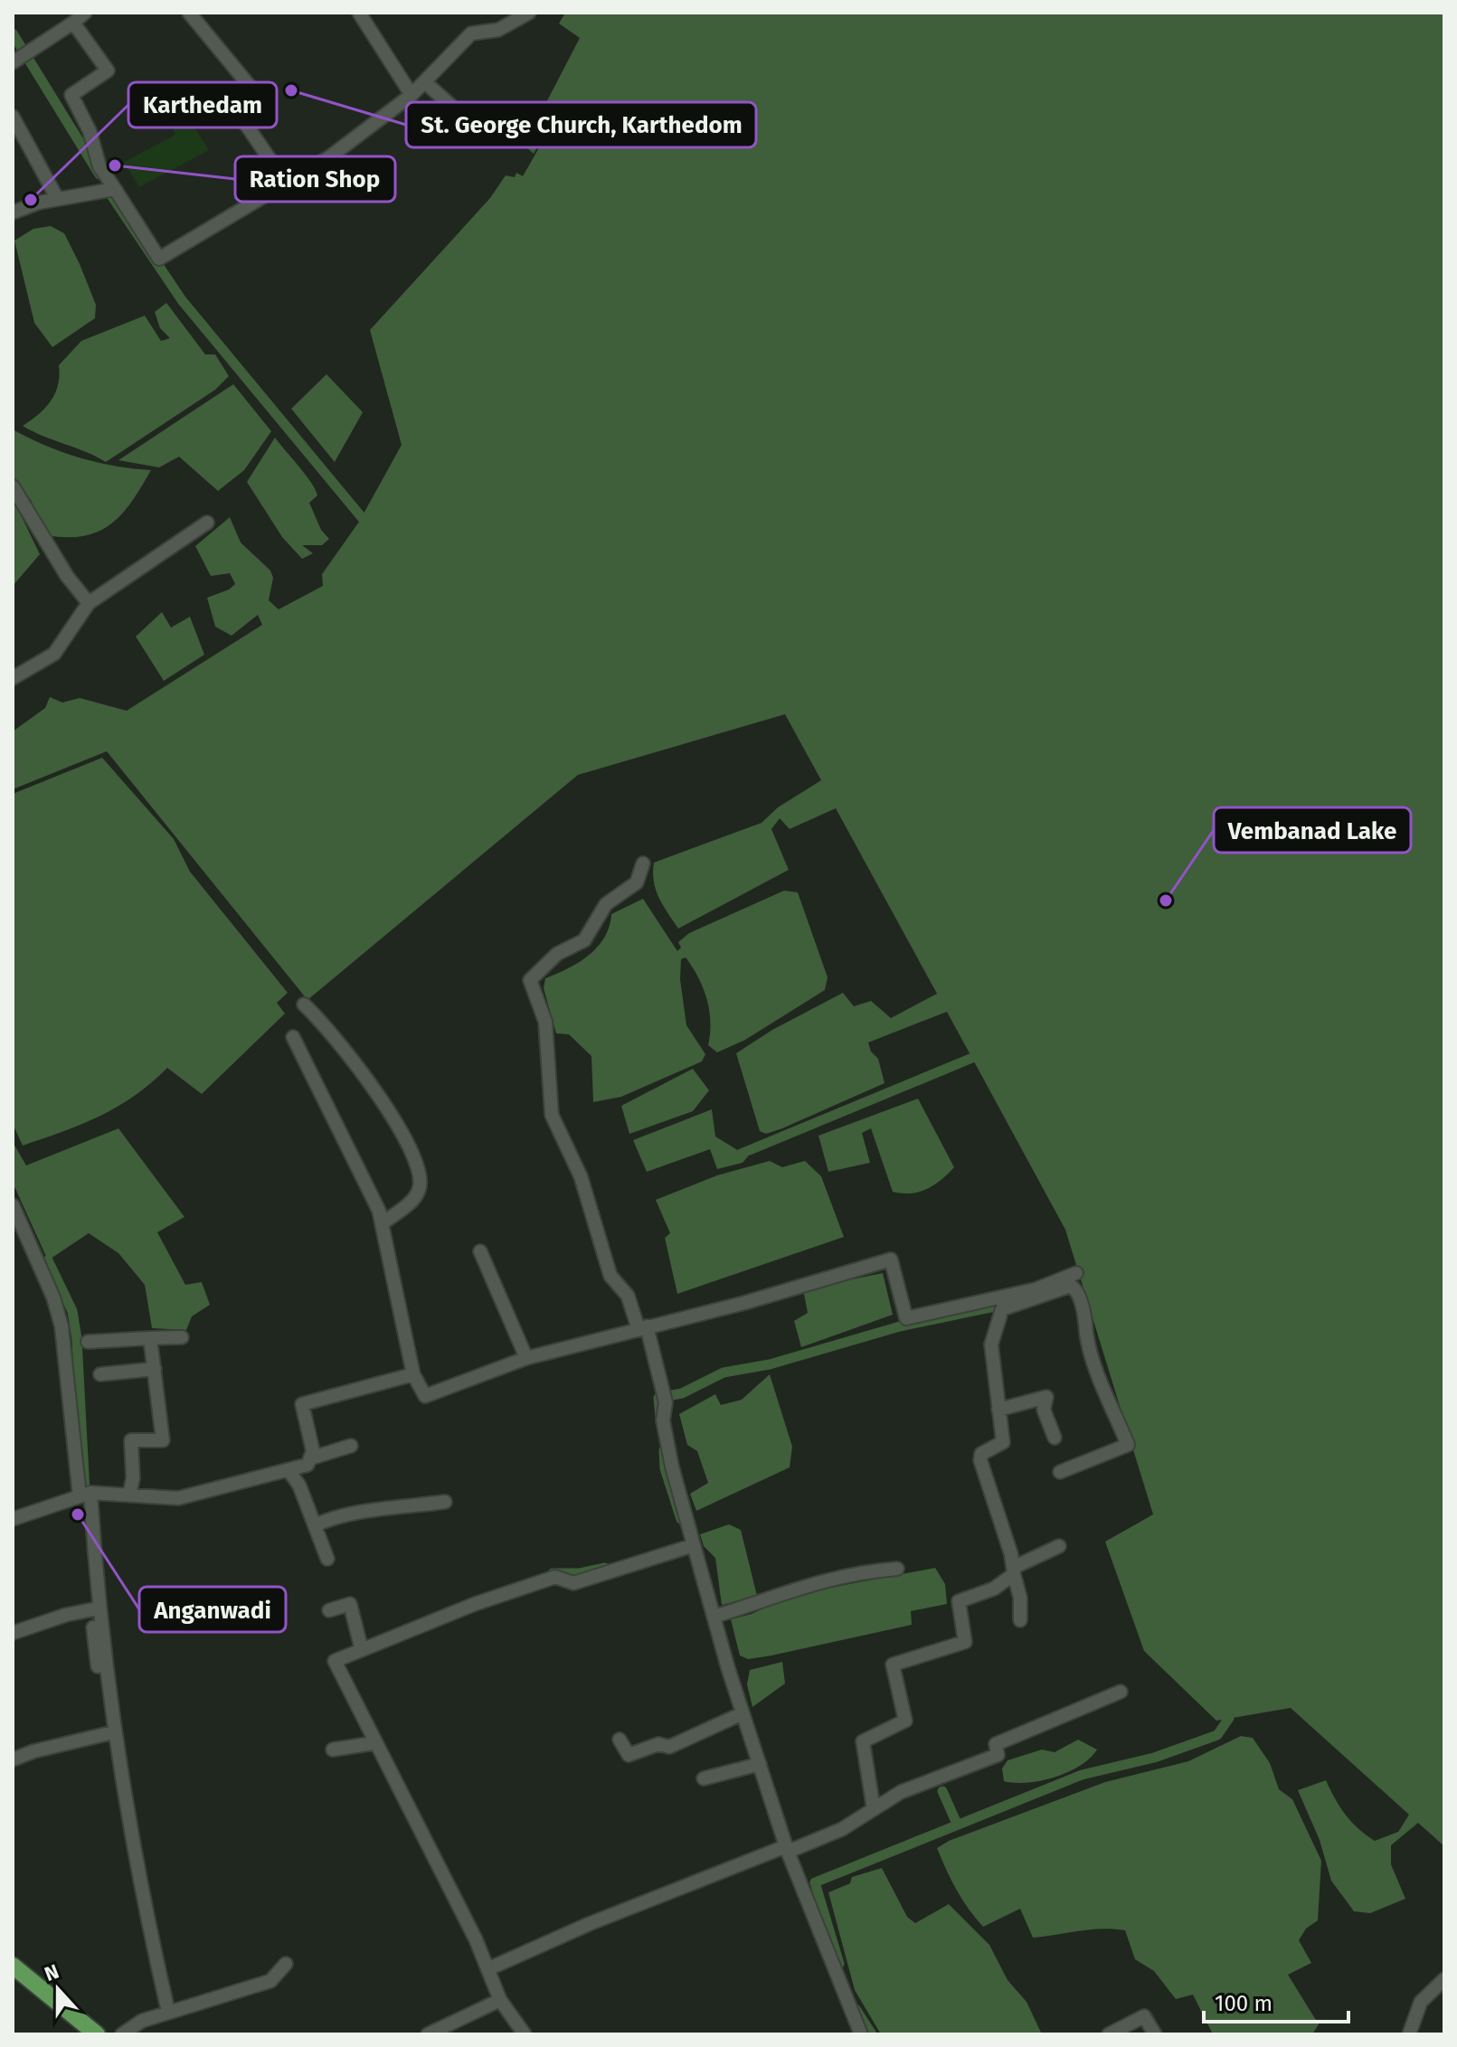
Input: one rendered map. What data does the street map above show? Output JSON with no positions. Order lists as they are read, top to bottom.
{
  "places": [
    "St. George Church, Karthedom",
    "Ration Shop",
    "Karthedam",
    "Vembanad Lake",
    "Anganwadi"
  ],
  "scale_bar": "100 m",
  "north": "top"
}
